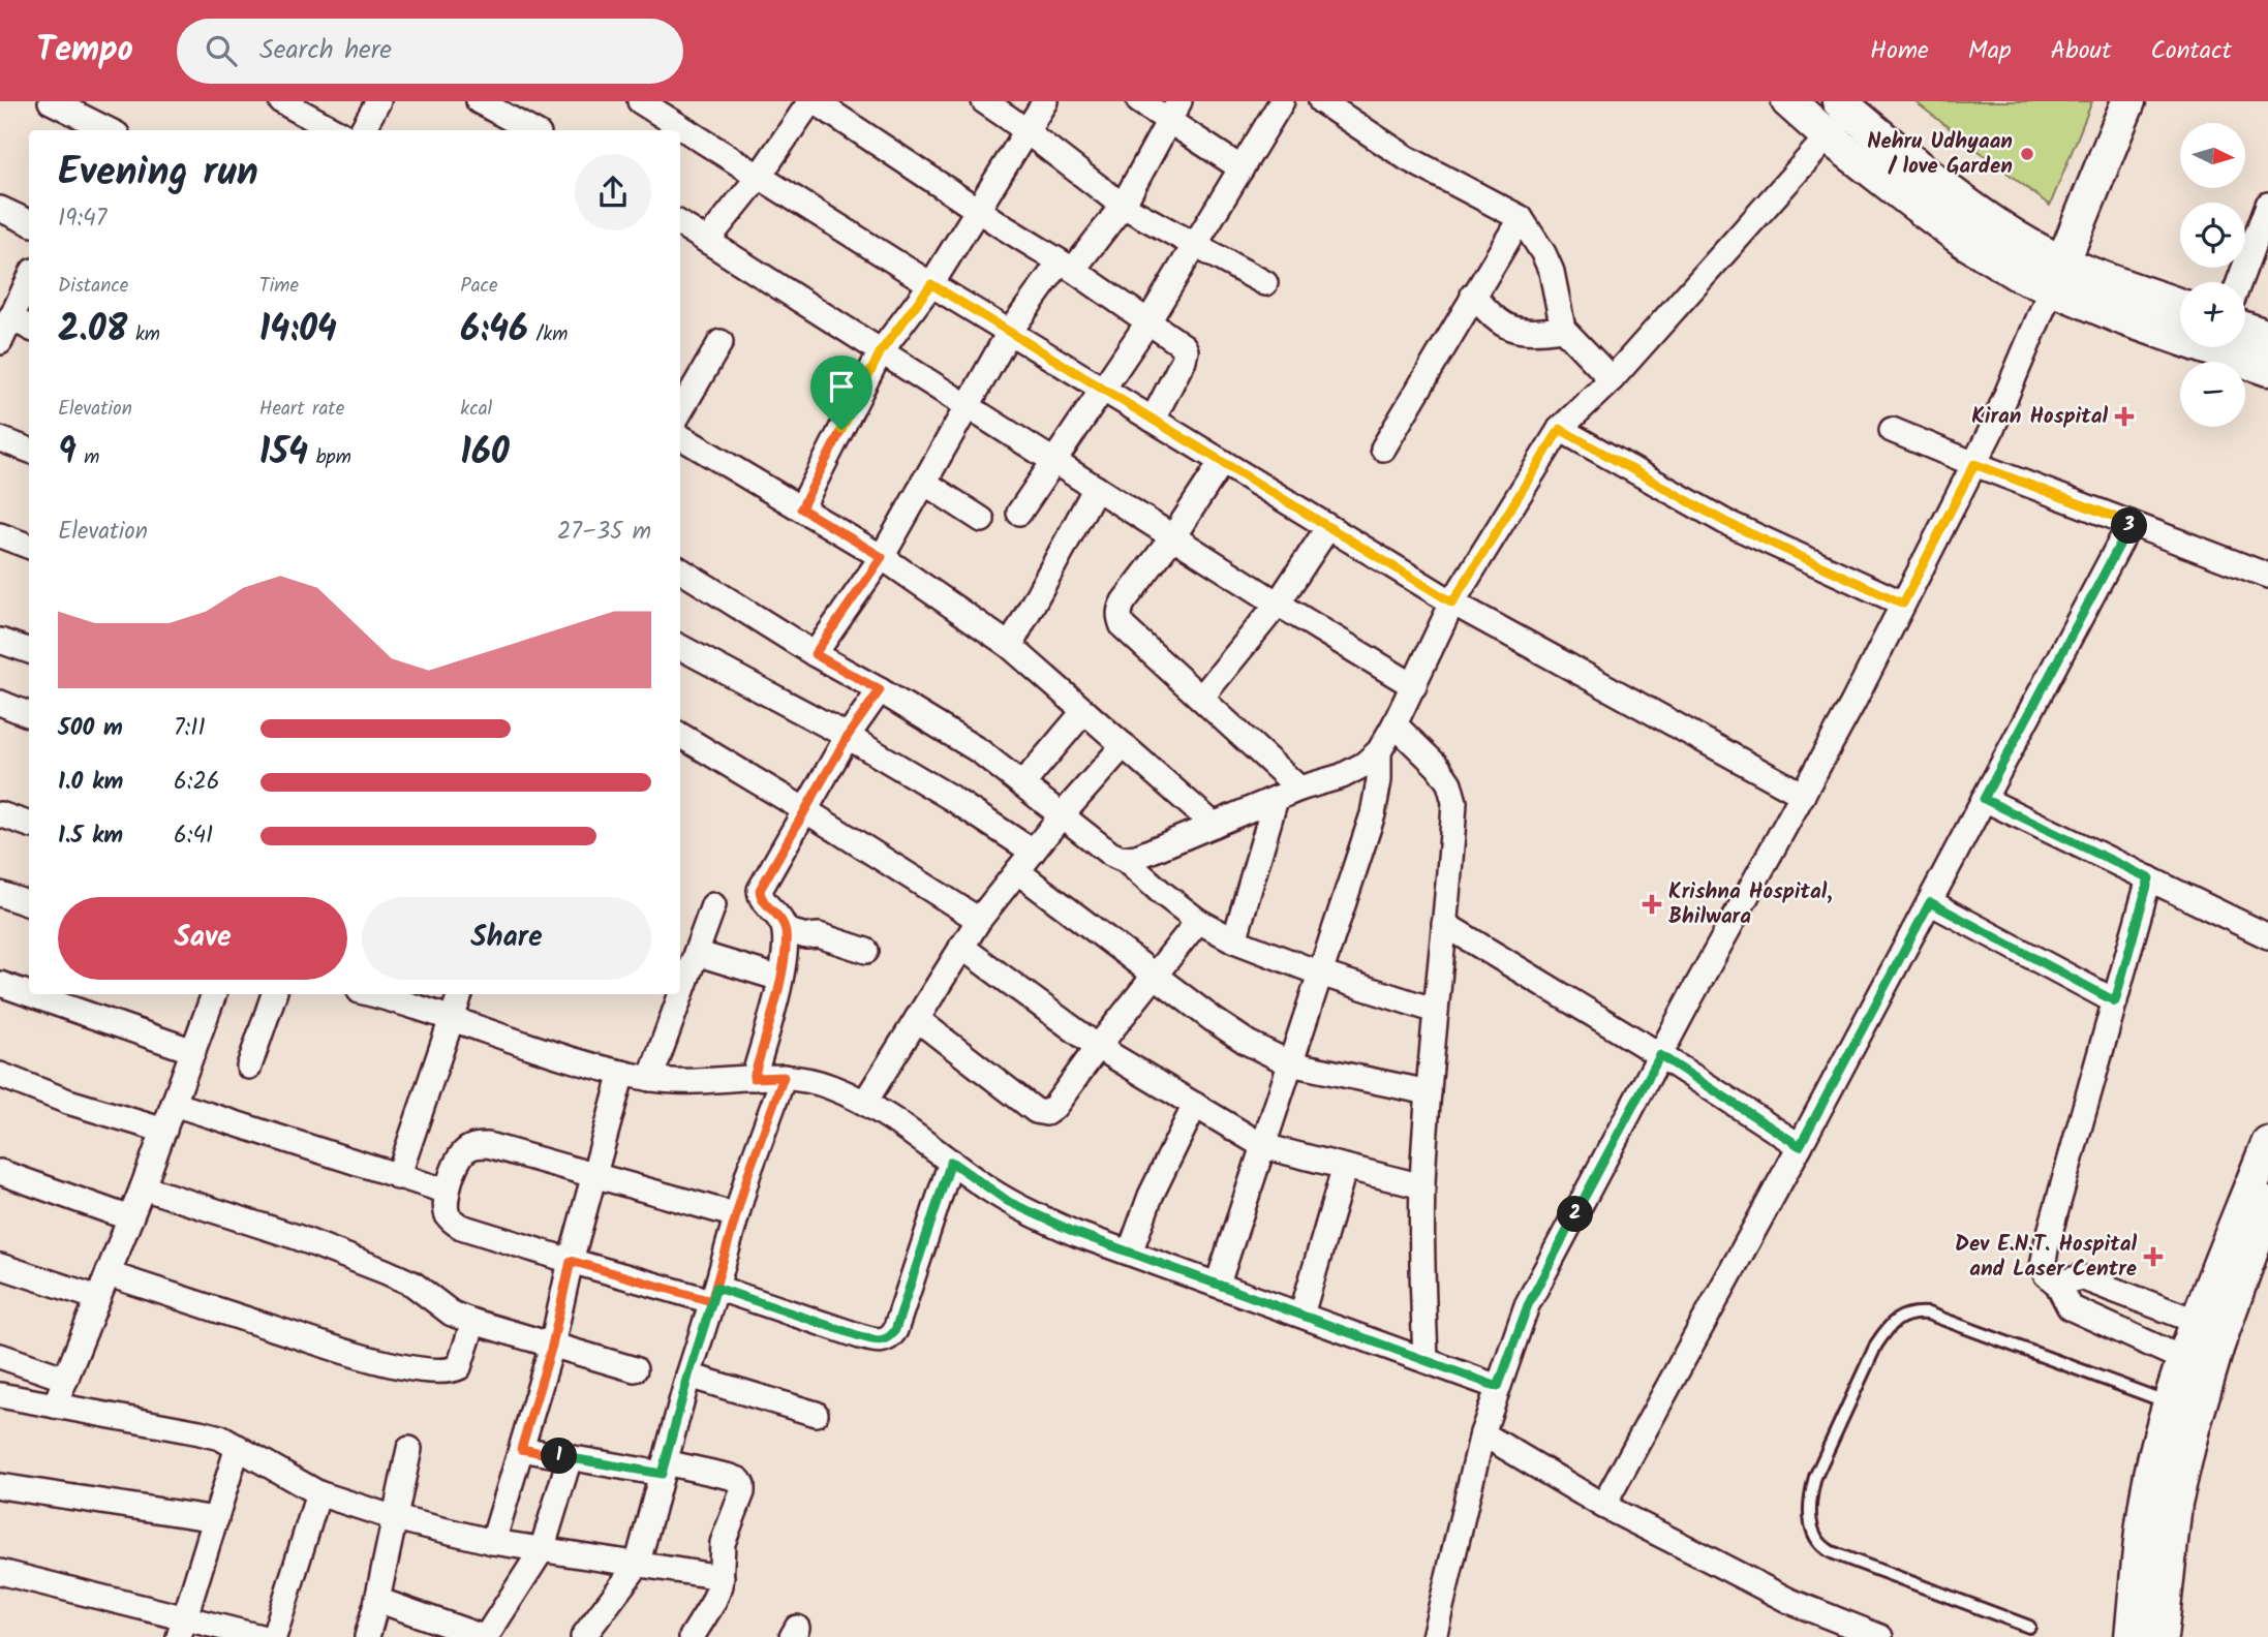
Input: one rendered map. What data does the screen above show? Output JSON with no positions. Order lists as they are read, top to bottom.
{
  "places": {
    "other": ["Nehru Udhyaan / love Garden"],
    "health": ["Kiran Hospital", "Krishna Hospital, Bhilwara", "Dev E.N.T. Hospital and Laser Centre"]
  },
  "north": "right",
  "page": {
    "header": "Tempo",
    "search": "Search here",
    "nav": [
      "Home",
      "Map",
      "About",
      "Contact"
    ],
    "map_buttons": ["+", "−"],
    "heading": ["Evening run", "19:47"],
    "stats": [
      ["Distance", "2.08 km"],
      ["Time", "14:04"],
      ["Pace", "6:46 /km"],
      ["Elevation", "9 m"],
      ["Heart rate", "154 bpm"],
      ["kcal", "160"]
    ],
    "chart": ["Elevation", "27–35 m"],
    "pins": ["3", "2", "1"],
    "list": [
      {
        "name": "500 m",
        "note": "7:11"
      },
      {
        "name": "1.0 km",
        "note": "6:26"
      },
      {
        "name": "1.5 km",
        "note": "6:41"
      }
    ],
    "buttons": ["Save", "Share"]
  }
}
